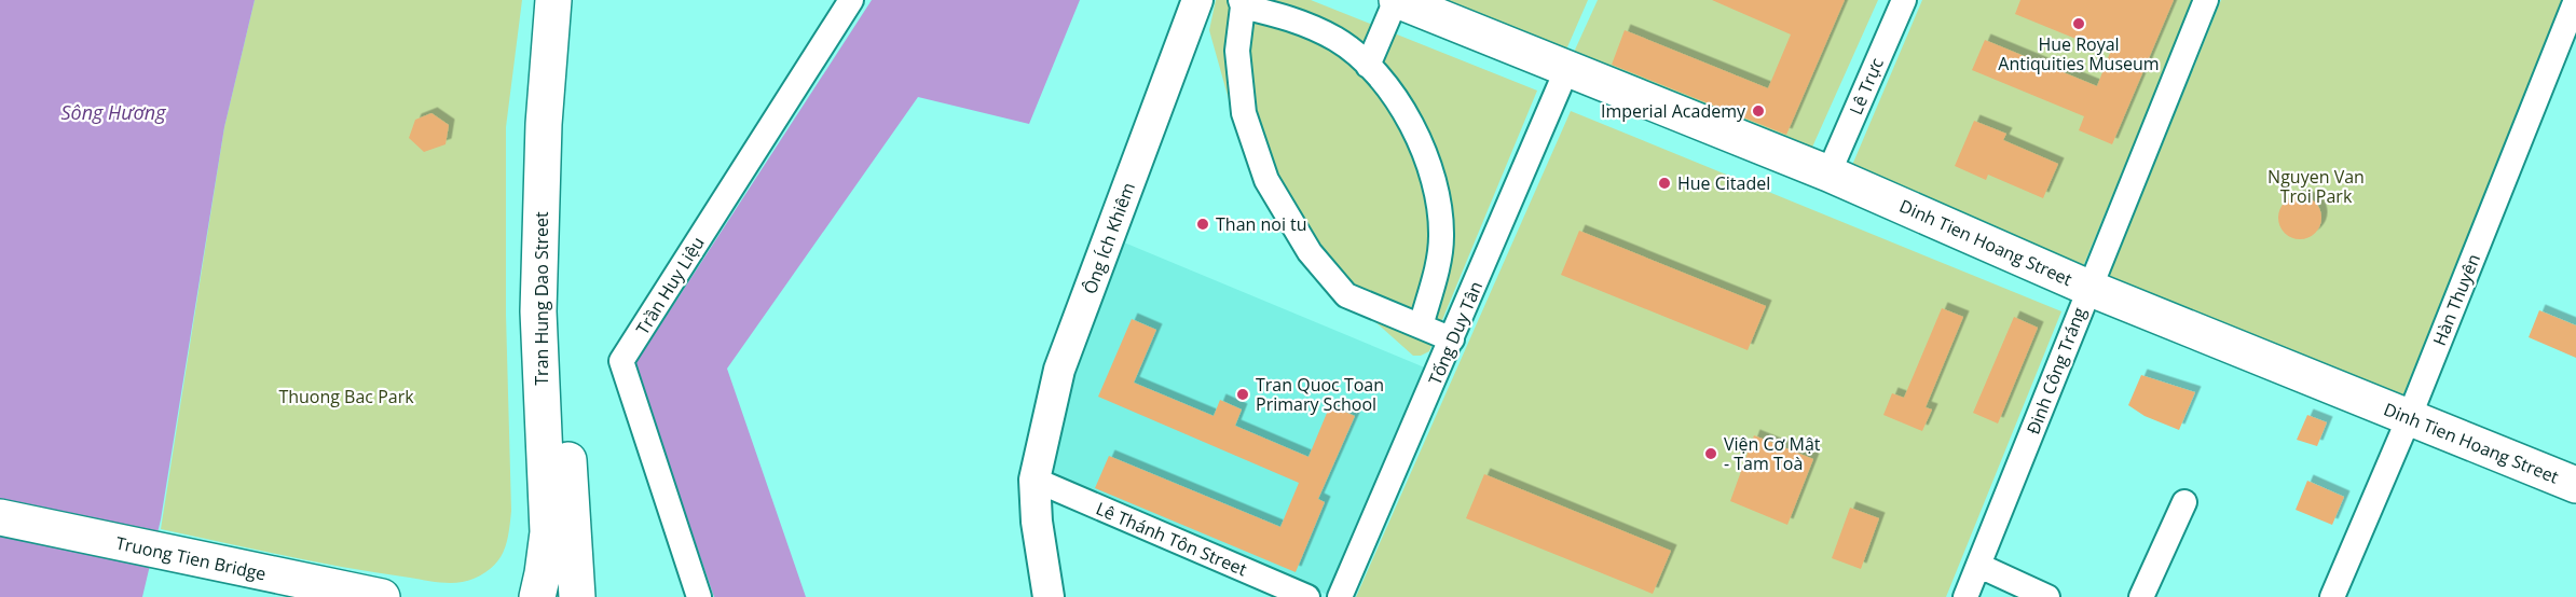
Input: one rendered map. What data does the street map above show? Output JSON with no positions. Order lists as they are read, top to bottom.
{
  "streets": {
    "main road": ["Dinh Tien Hoang Street", "Tran Hung Dao Street", "Truong Tien Bridge"],
    "street": [
      "Lê Trực",
      "Ông Ích Khiêm",
      "Trần Huy Liệu",
      "Hàn Thuyên",
      "Tống Duy Tân",
      "Đinh Công Tráng",
      "Lê Thánh Tôn Street"
    ]
  },
  "crossings": [
    ["Lê Trực", "Dinh Tien Hoang Street"],
    ["Ông Ích Khiêm", "Lê Thánh Tôn Street"],
    ["Dinh Tien Hoang Street", "Hàn Thuyên"],
    ["Dinh Tien Hoang Street", "Tống Duy Tân"],
    ["Dinh Tien Hoang Street", "Đinh Công Tráng"]
  ],
  "water": ["Sông Hương"],
  "parks": ["Nguyen Van Troi Park", "Thuong Bac Park"],
  "places": [
    "Hue Royal Antiquities Museum",
    "Imperial Academy",
    "Hue Citadel",
    "Than noi tu",
    "Tran Quoc Toan Primary School",
    "Viện Cơ Mật - Tam Toà"
  ]
}
